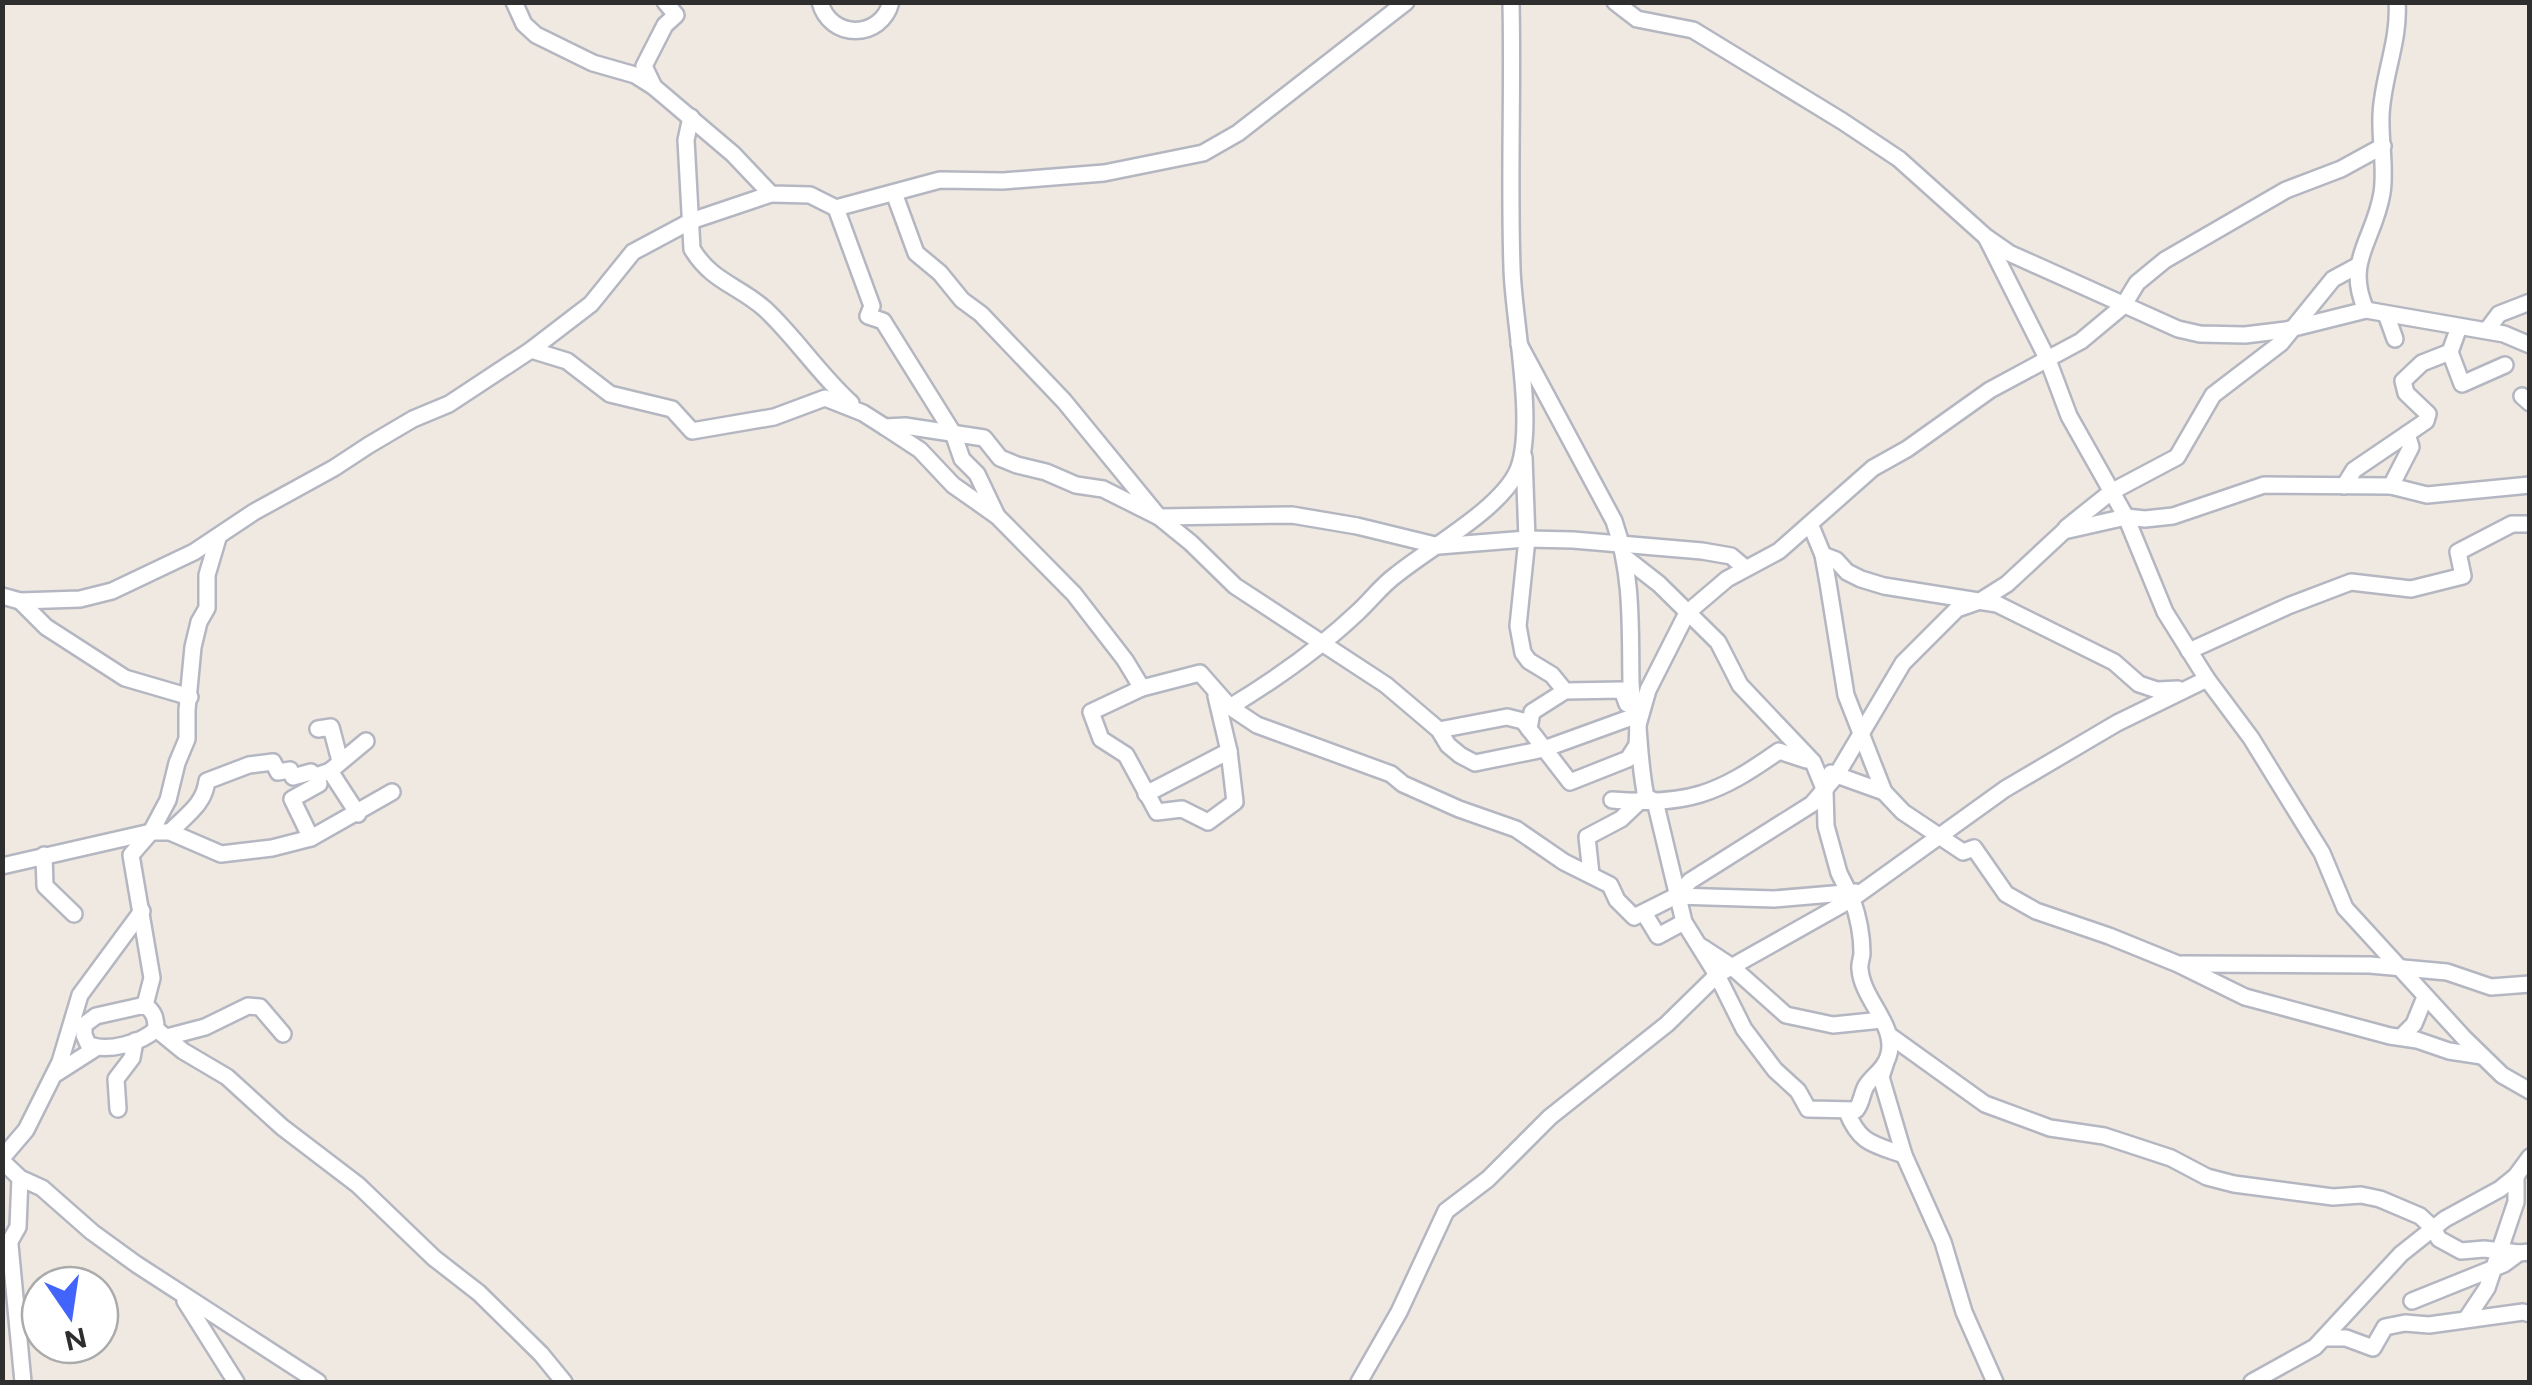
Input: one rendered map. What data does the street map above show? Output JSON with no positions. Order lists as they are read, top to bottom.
{
  "north": "bottom"
}
